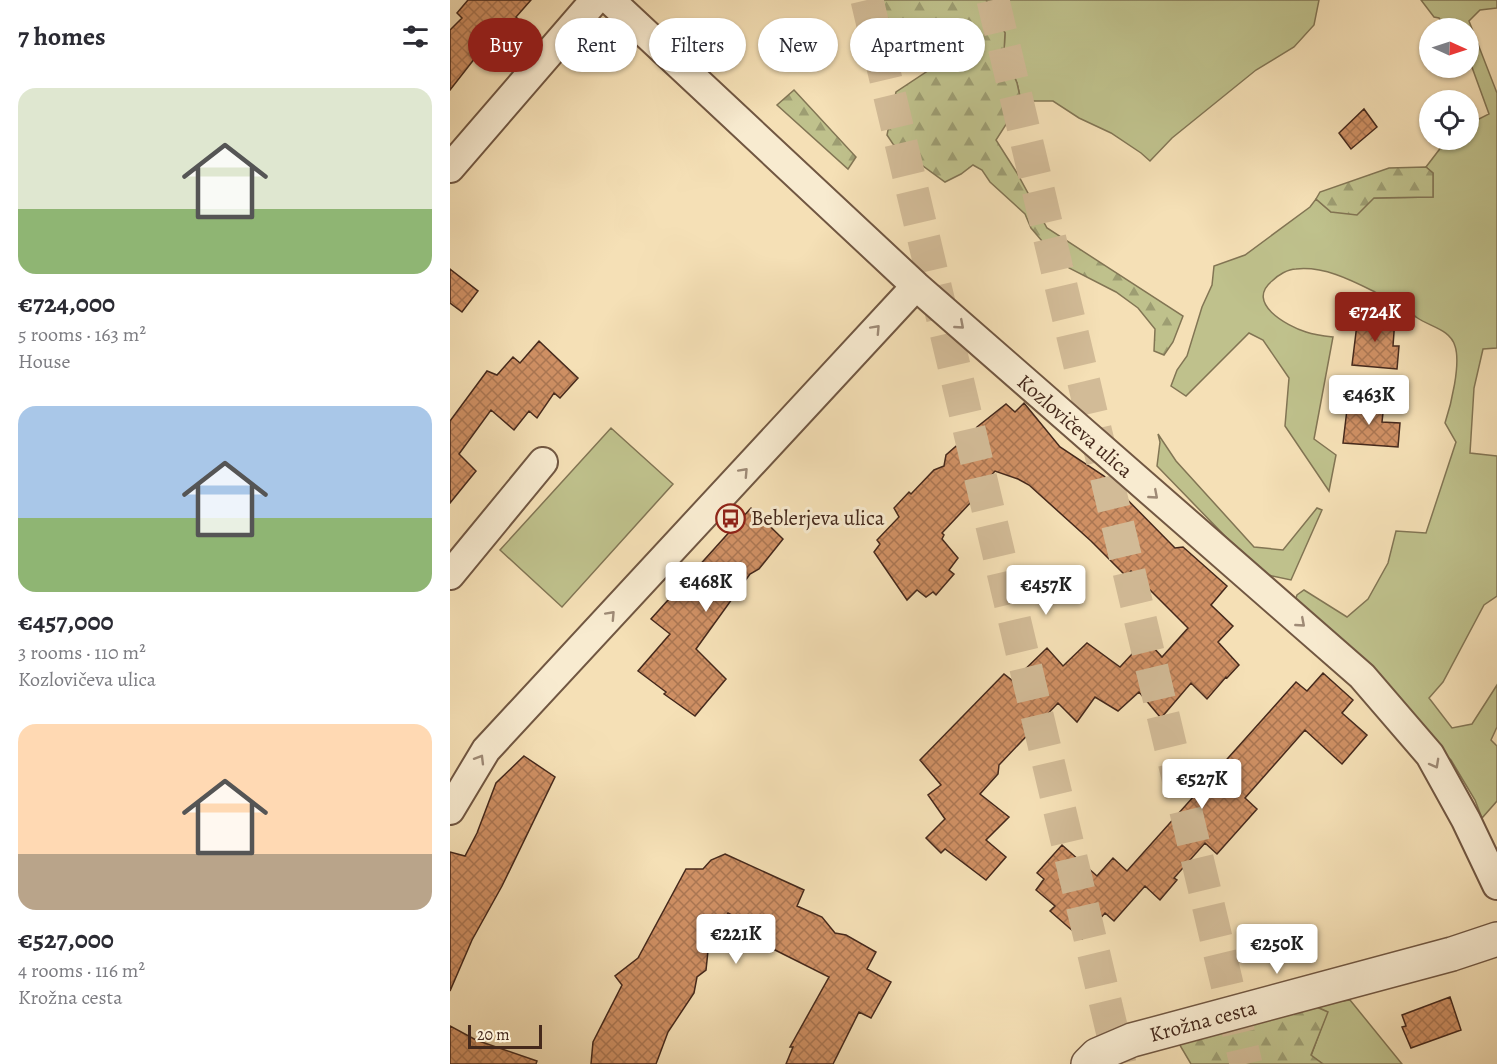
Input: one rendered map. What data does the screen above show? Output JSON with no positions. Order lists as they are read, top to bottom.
{
  "streets": {
    "street": ["Kozlovičeva ulica", "Krožna cesta"]
  },
  "one_way": ["Kozlovičeva ulica"],
  "places": {
    "bus stop": ["Beblerjeva ulica"]
  },
  "scale_bar": "20 m",
  "north": "right",
  "page": {
    "heading": "7 homes",
    "chip": [
      "Buy",
      "Rent",
      "Filters",
      "New",
      "Apartment"
    ],
    "list": [
      {
        "name": "€724,000",
        "note": "5 rooms · 163 m² · House"
      },
      {
        "name": "€457,000",
        "note": "3 rooms · 110 m² · Kozlovičeva ulica"
      },
      {
        "name": "€527,000",
        "note": "4 rooms · 116 m² · Krožna cesta"
      }
    ],
    "price": [
      "€724K",
      "€463K",
      "€468K",
      "€457K",
      "€527K",
      "€221K",
      "€250K"
    ],
    "scale": "20 m"
  }
}
